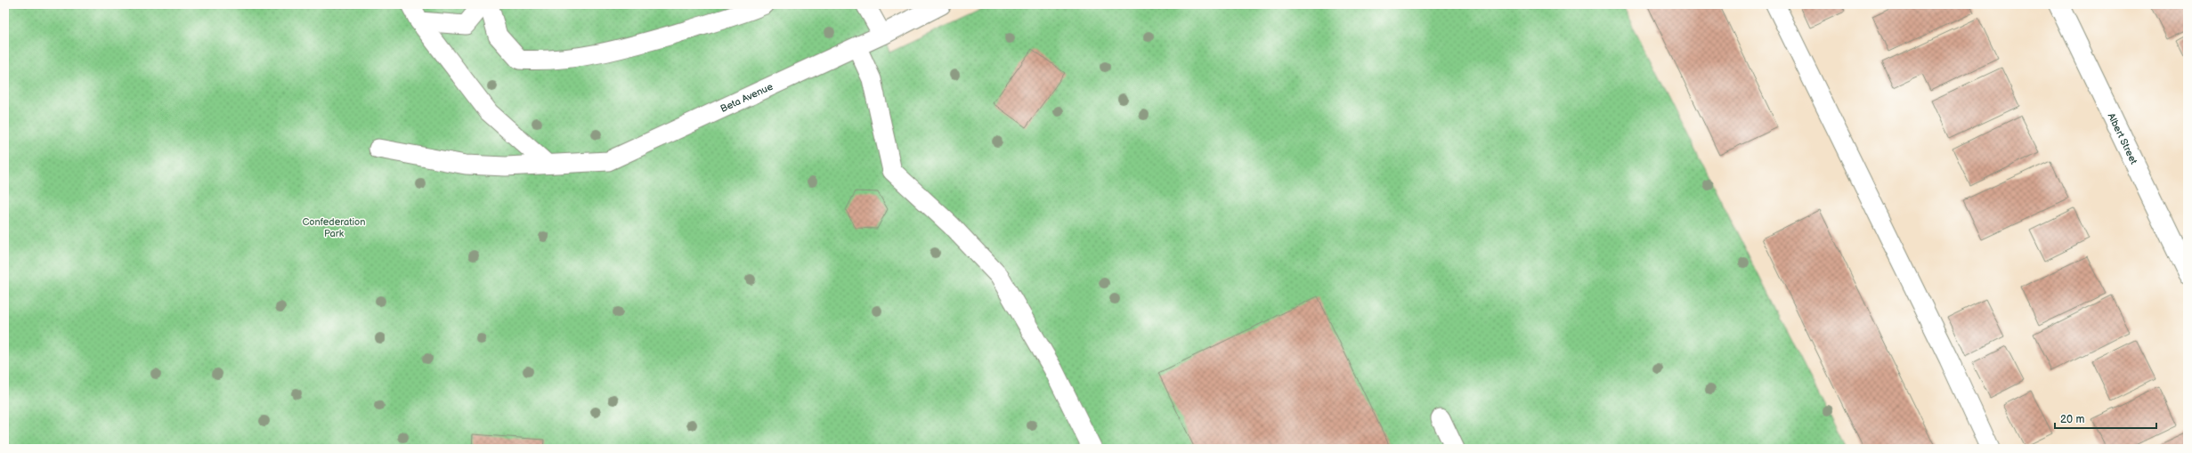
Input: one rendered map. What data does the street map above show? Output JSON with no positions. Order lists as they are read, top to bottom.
{
  "streets": {
    "street": ["Beta Avenue", "Albert Street"]
  },
  "parks": ["Confederation Park"],
  "scale_bar": "20 m"
}
